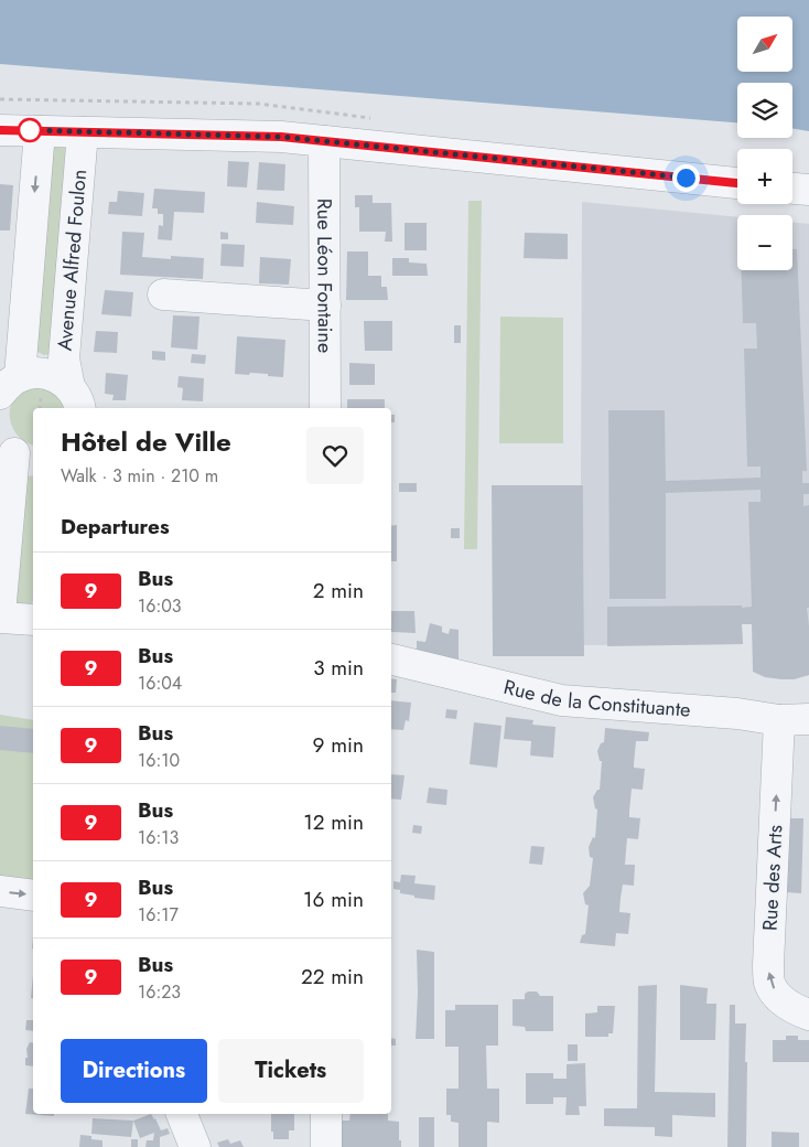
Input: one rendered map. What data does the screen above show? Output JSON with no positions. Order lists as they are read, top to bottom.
{
  "streets": {
    "street": [
      "Avenue Alfred Foulon",
      "Rue Léon Fontaine",
      "Rue de la Constituante",
      "Rue des Arts"
    ]
  },
  "crossings": [
    ["Rue de la Constituante", "Rue des Arts"]
  ],
  "one_way": ["Rue des Arts"],
  "lines": ["bus line 9"],
  "north": "top right",
  "page": {
    "map_buttons": ["+", "−"],
    "heading": [
      ["Hôtel de Ville", "Walk · 3 min · 210 m"],
      "Departures"
    ],
    "list": [
      {
        "mark": "9",
        "name": "Bus",
        "note": "16:03",
        "value": "2 min"
      },
      {
        "mark": "9",
        "name": "Bus",
        "note": "16:04",
        "value": "3 min"
      },
      {
        "mark": "9",
        "name": "Bus",
        "note": "16:10",
        "value": "9 min"
      },
      {
        "mark": "9",
        "name": "Bus",
        "note": "16:13",
        "value": "12 min"
      },
      {
        "mark": "9",
        "name": "Bus",
        "note": "16:17",
        "value": "16 min"
      },
      {
        "mark": "9",
        "name": "Bus",
        "note": "16:23",
        "value": "22 min"
      }
    ],
    "buttons": ["Directions", "Tickets"]
  }
}
